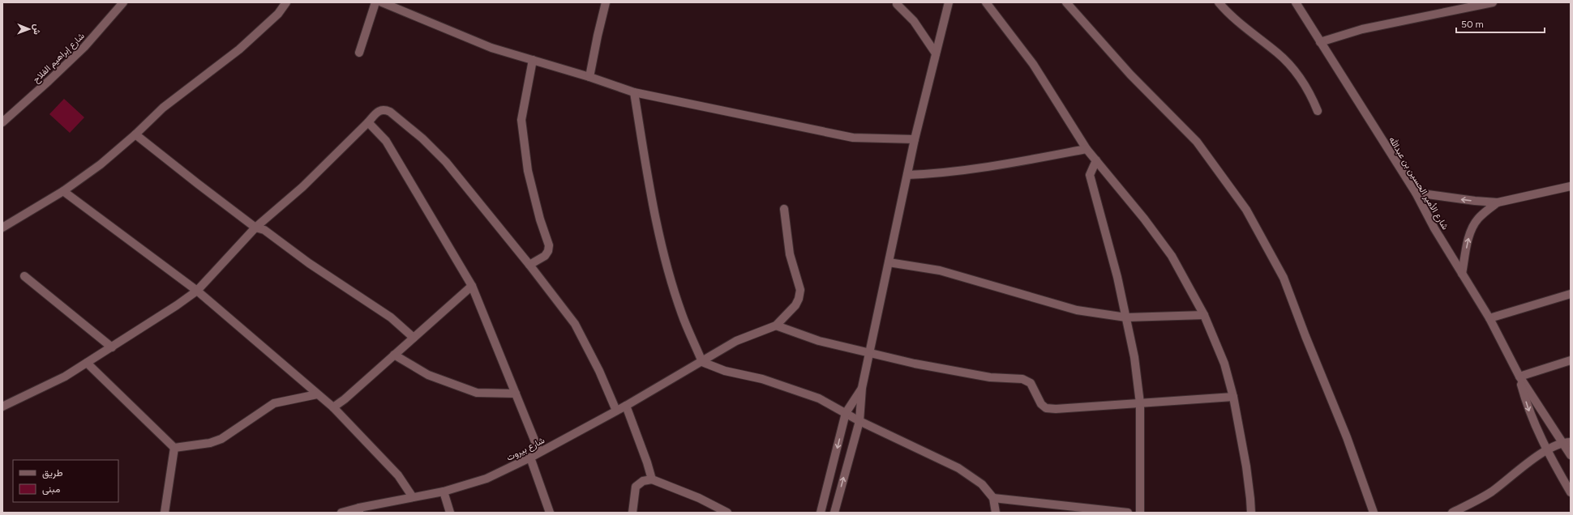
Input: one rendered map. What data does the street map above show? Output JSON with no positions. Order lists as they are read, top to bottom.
{
  "streets": {
    "street": ["شارع إبراهيم الفلاح", "شارع الأمير الحسين بن عبدالله", "شارع بيروت"]
  },
  "legend": ["طريق", "مبنى"],
  "scale_bar": "50 m",
  "north": "right"
}
